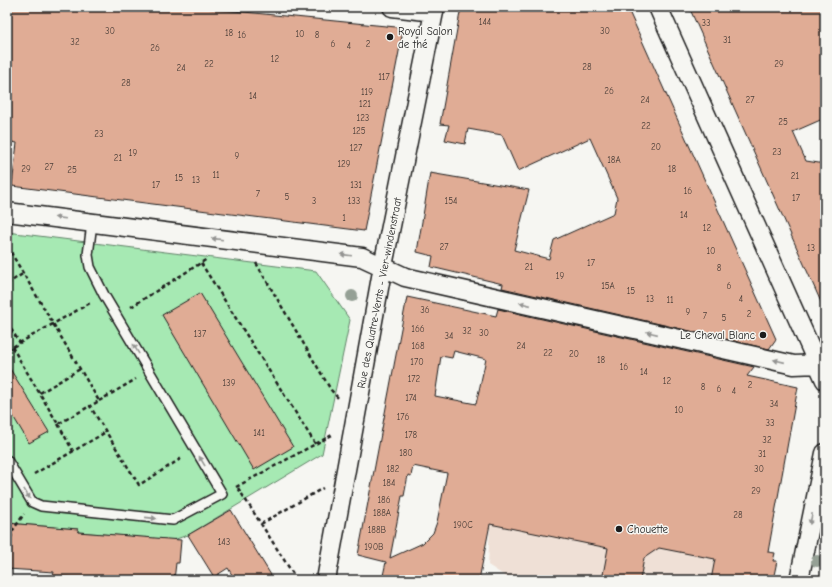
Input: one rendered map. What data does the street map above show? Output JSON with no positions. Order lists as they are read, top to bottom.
{
  "streets": {
    "street": ["Rue des Quatre-Vents - Vier-windenstraat"]
  },
  "places": ["Royal Salon de thé", "Le Cheval Blanc", "Chouette"],
  "house_numbers": [
    "144",
    "33",
    "30",
    "30",
    "18",
    "10",
    "16",
    "8",
    "31",
    "32",
    "6",
    "2",
    "4",
    "26",
    "12",
    "22",
    "29",
    "28",
    "24",
    "117",
    "28",
    "26",
    "119",
    "14",
    "24",
    "27",
    "121",
    "123",
    "25",
    "22",
    "125",
    "23",
    "20",
    "127",
    "23",
    "19",
    "9",
    "21",
    "18A",
    "129",
    "27",
    "29",
    "18",
    "25",
    "11",
    "21",
    "15",
    "13",
    "17",
    "131",
    "16",
    "7",
    "5",
    "17",
    "3",
    "133",
    "154",
    "14",
    "1",
    "12",
    "27",
    "13",
    "10",
    "17",
    "21",
    "8",
    "19",
    "15A",
    "6",
    "15",
    "13",
    "4",
    "11",
    "36",
    "9",
    "2",
    "7",
    "5",
    "166",
    "32",
    "30",
    "137",
    "34",
    "168",
    "24",
    "22",
    "20",
    "18",
    "170",
    "16",
    "14",
    "172",
    "12",
    "139",
    "2",
    "8",
    "6",
    "4",
    "174",
    "34",
    "10",
    "176",
    "33",
    "141",
    "178",
    "32",
    "180",
    "31",
    "182",
    "30",
    "184",
    "29",
    "186",
    "188A",
    "28",
    "190C",
    "188B",
    "143",
    "190B"
  ]
}
